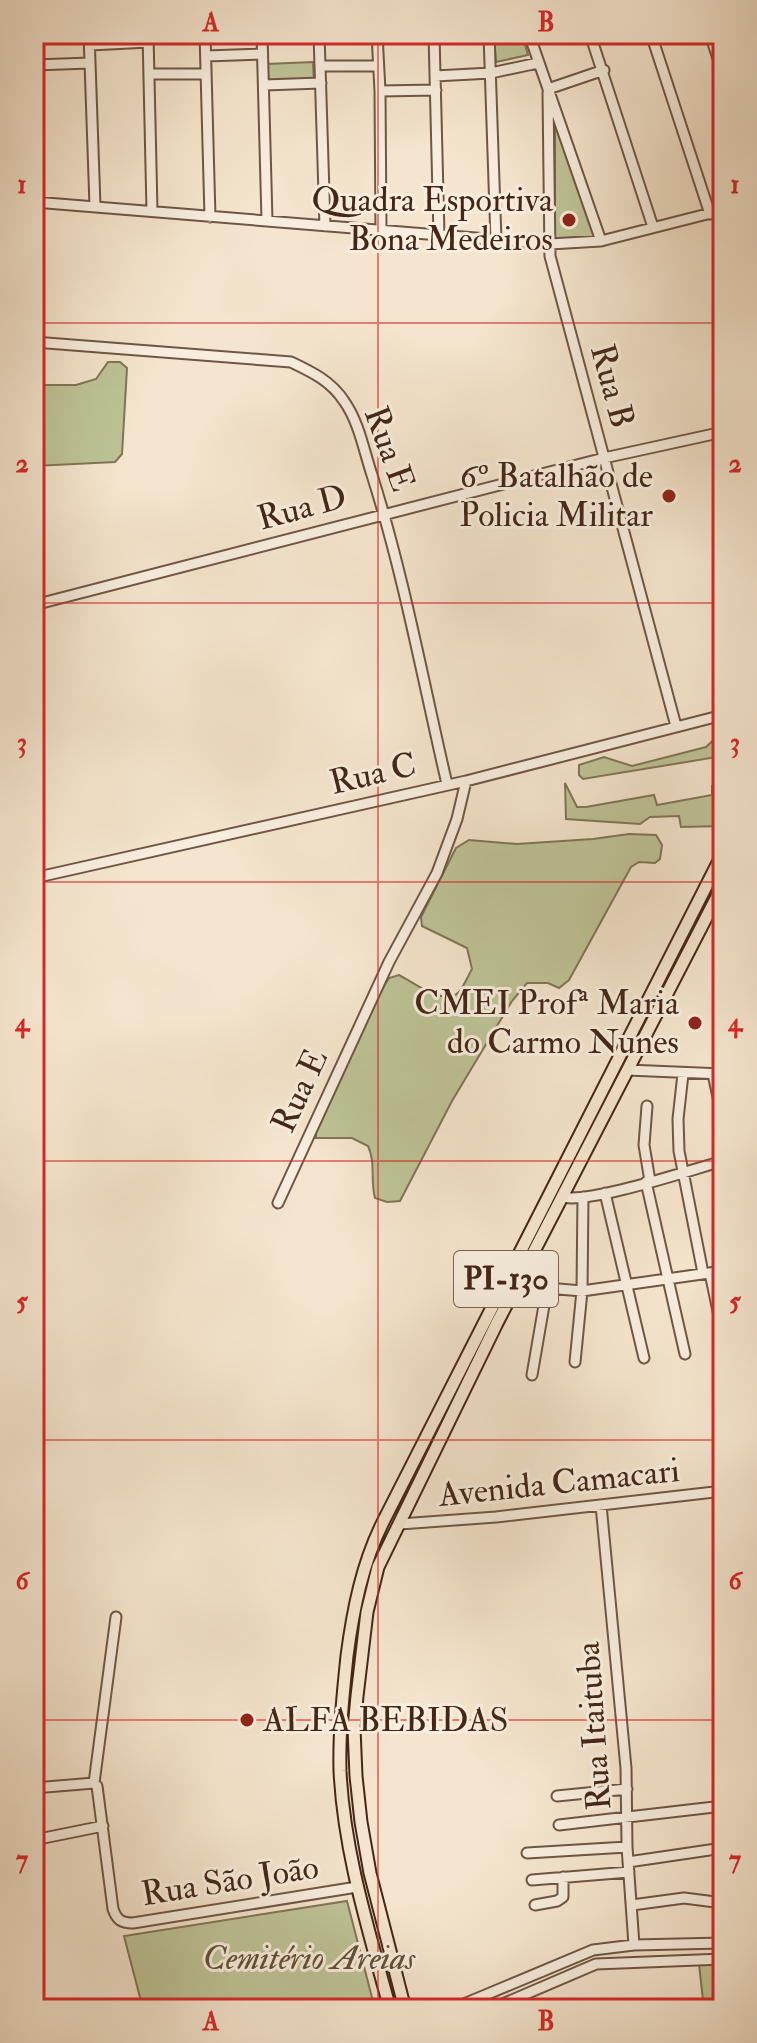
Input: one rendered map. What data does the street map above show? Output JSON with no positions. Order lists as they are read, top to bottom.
{
  "streets": {
    "main road": ["PI-130"],
    "street": [
      "Rua B",
      "Rua E",
      "Rua D",
      "Rua C",
      "Avenida Camacari",
      "Rua Itaituba",
      "Rua São João"
    ]
  },
  "crossings": [
    ["Rua B", "Rua D"],
    ["Rua B", "Rua C"],
    ["Rua E", "Rua D"],
    ["Rua E", "Rua C"],
    ["PI-130", "Avenida Camacari"],
    ["PI-130", "Rua São João"],
    ["Avenida Camacari", "Rua Itaituba"]
  ],
  "parks": ["Cemitério Areias"],
  "places": [
    "Quadra Esportiva Bona Medeiros",
    "6º Batalhão de Policia Militar",
    "CMEI Profª Maria do Carmo Nunes",
    "ALFA BEBIDAS"
  ],
  "grid": {
    "columns": ["A", "B"],
    "rows": [
      "1",
      "2",
      "3",
      "4",
      "5",
      "6",
      "7"
    ]
  }
}
